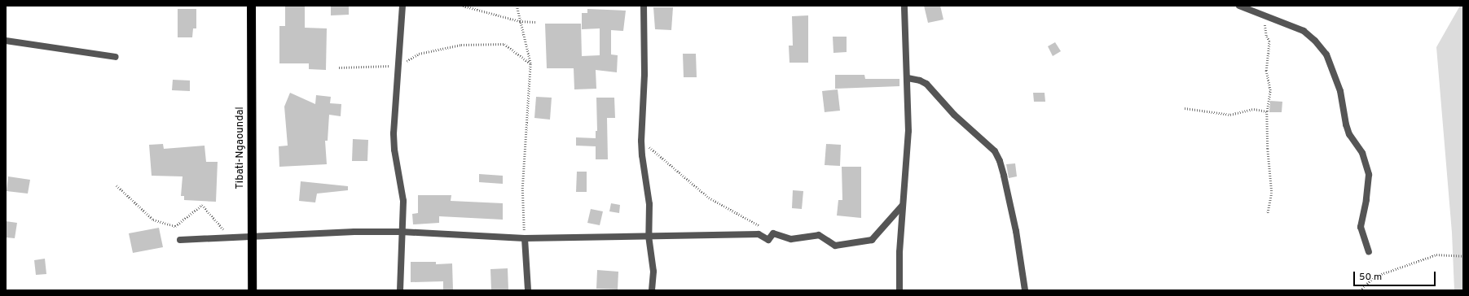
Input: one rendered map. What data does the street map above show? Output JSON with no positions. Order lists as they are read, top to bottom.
{
  "streets": {
    "highway": ["Tibati-Ngaoundal"]
  },
  "scale_bar": "50 m"
}
